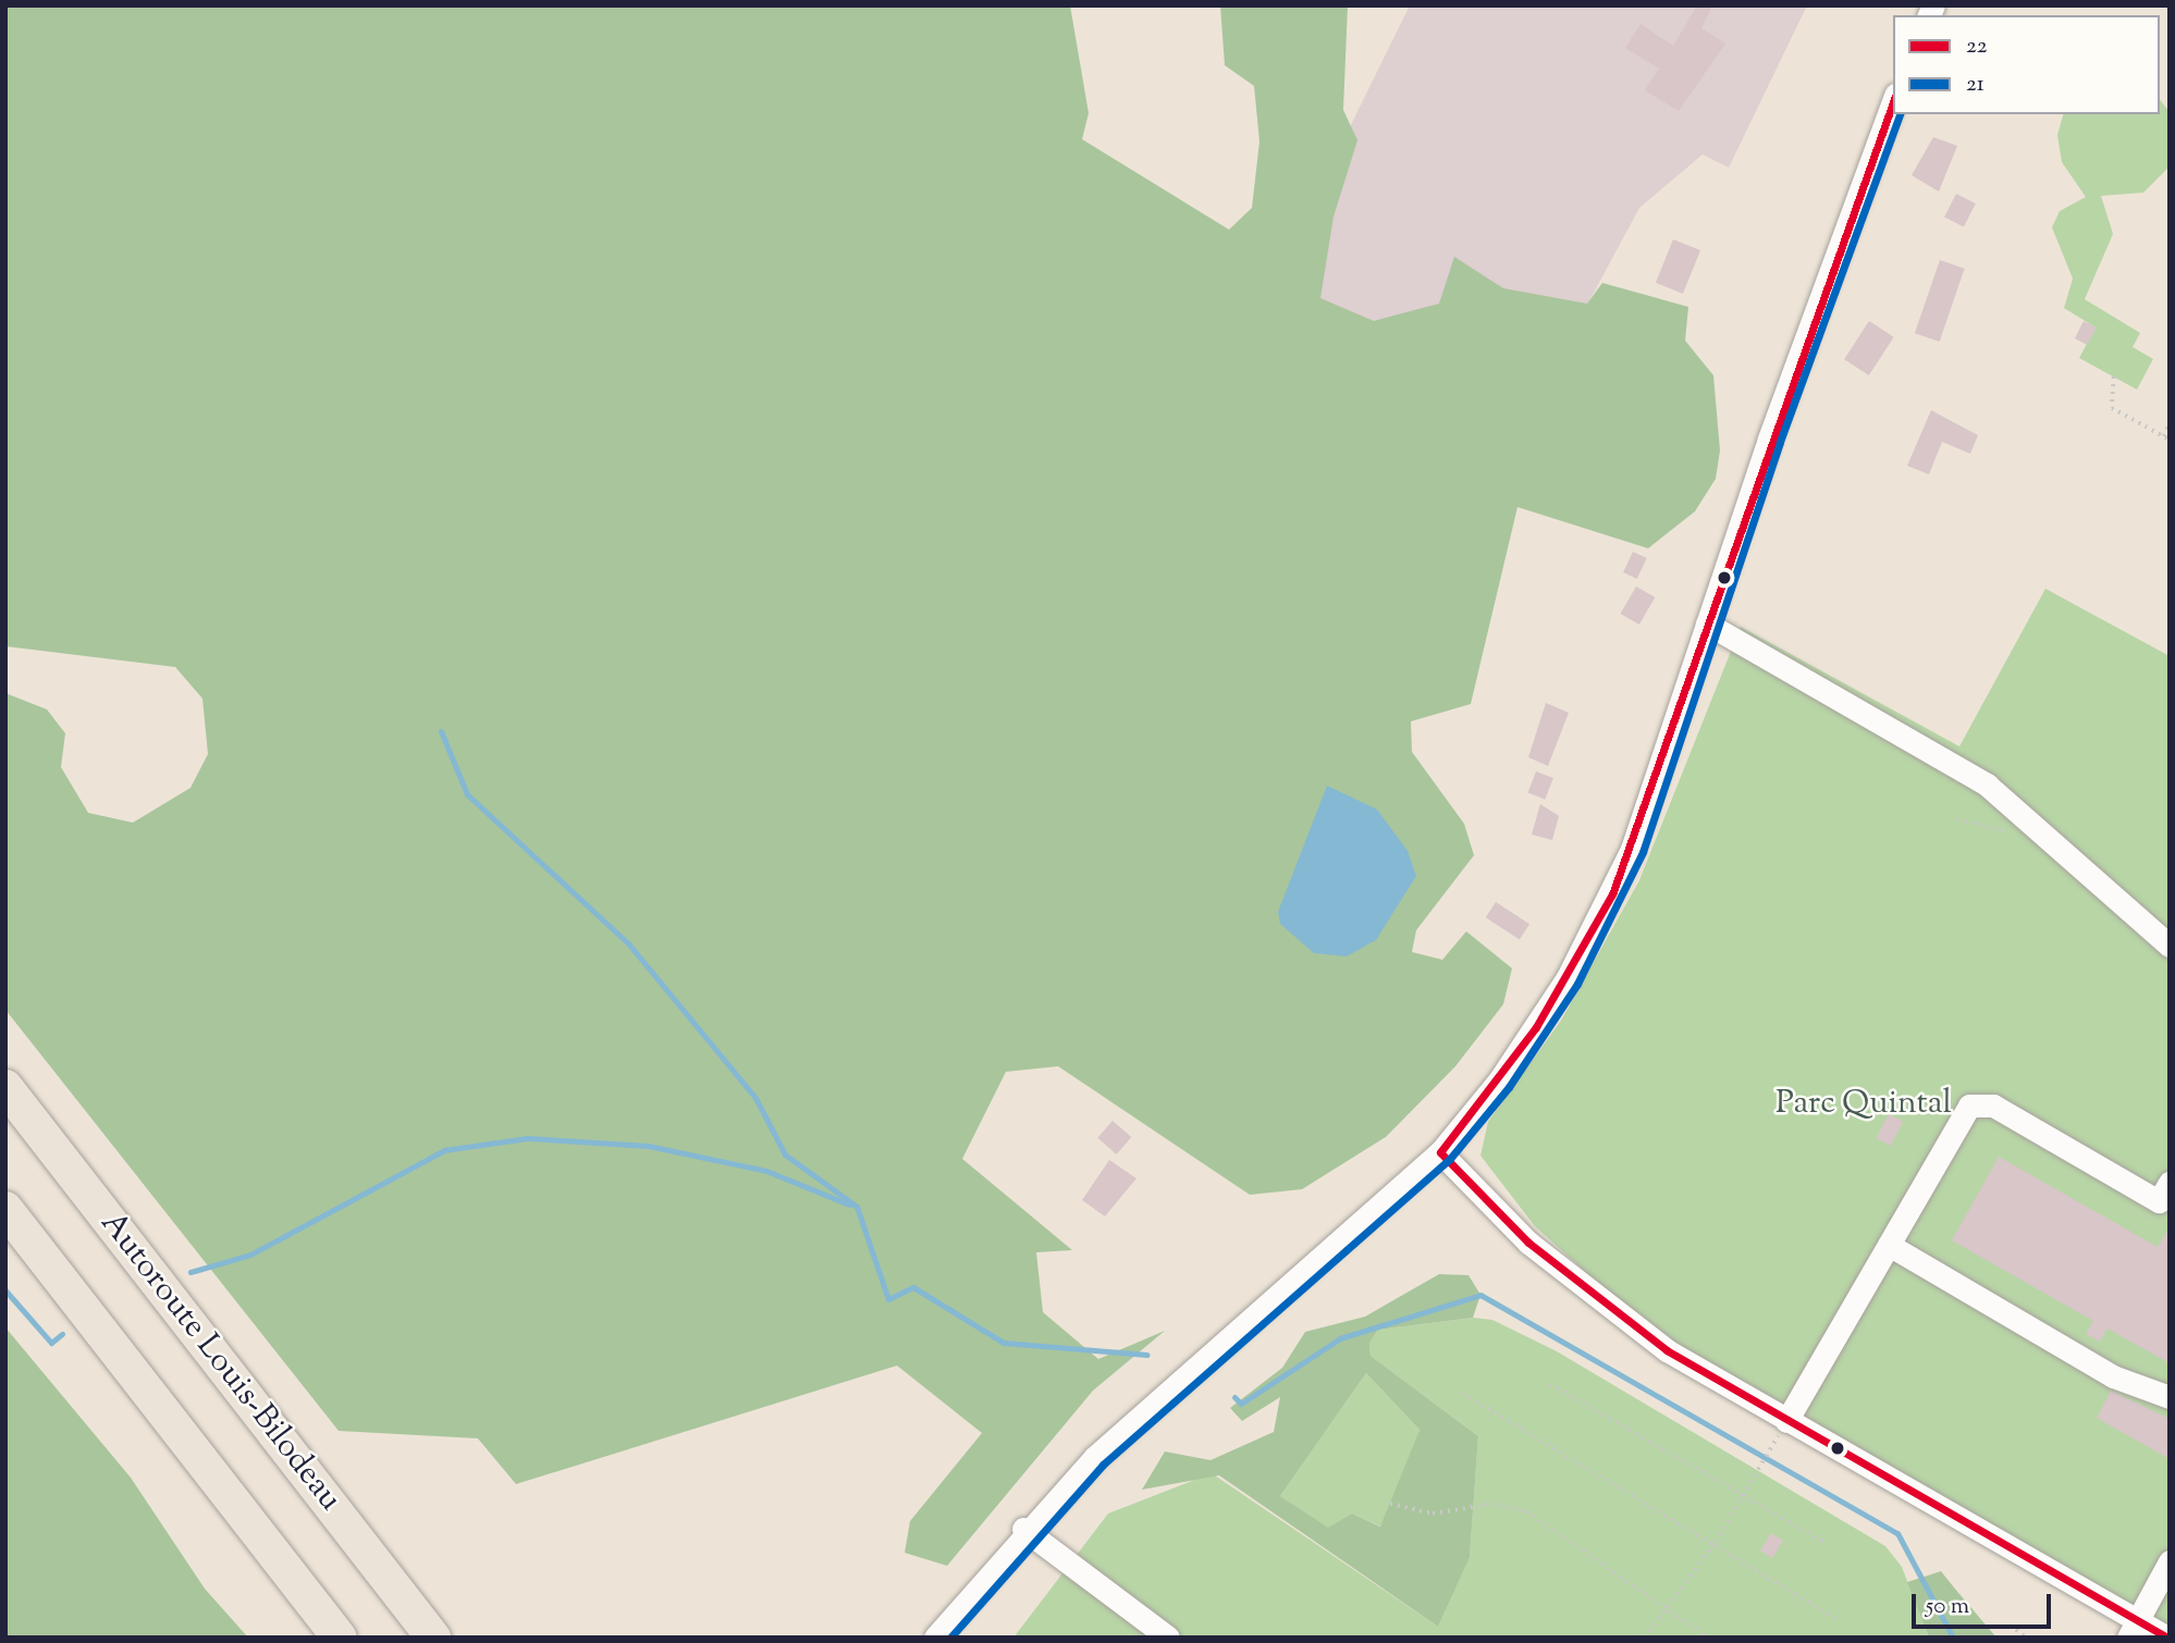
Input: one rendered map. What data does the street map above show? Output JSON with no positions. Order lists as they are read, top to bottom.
{
  "streets": {
    "highway": ["Autoroute Louis-Bilodeau"]
  },
  "parks": ["Parc Quintal"],
  "lines": ["transit line 22", "transit line 21"],
  "legend": ["22", "21"],
  "scale_bar": "50 m"
}
